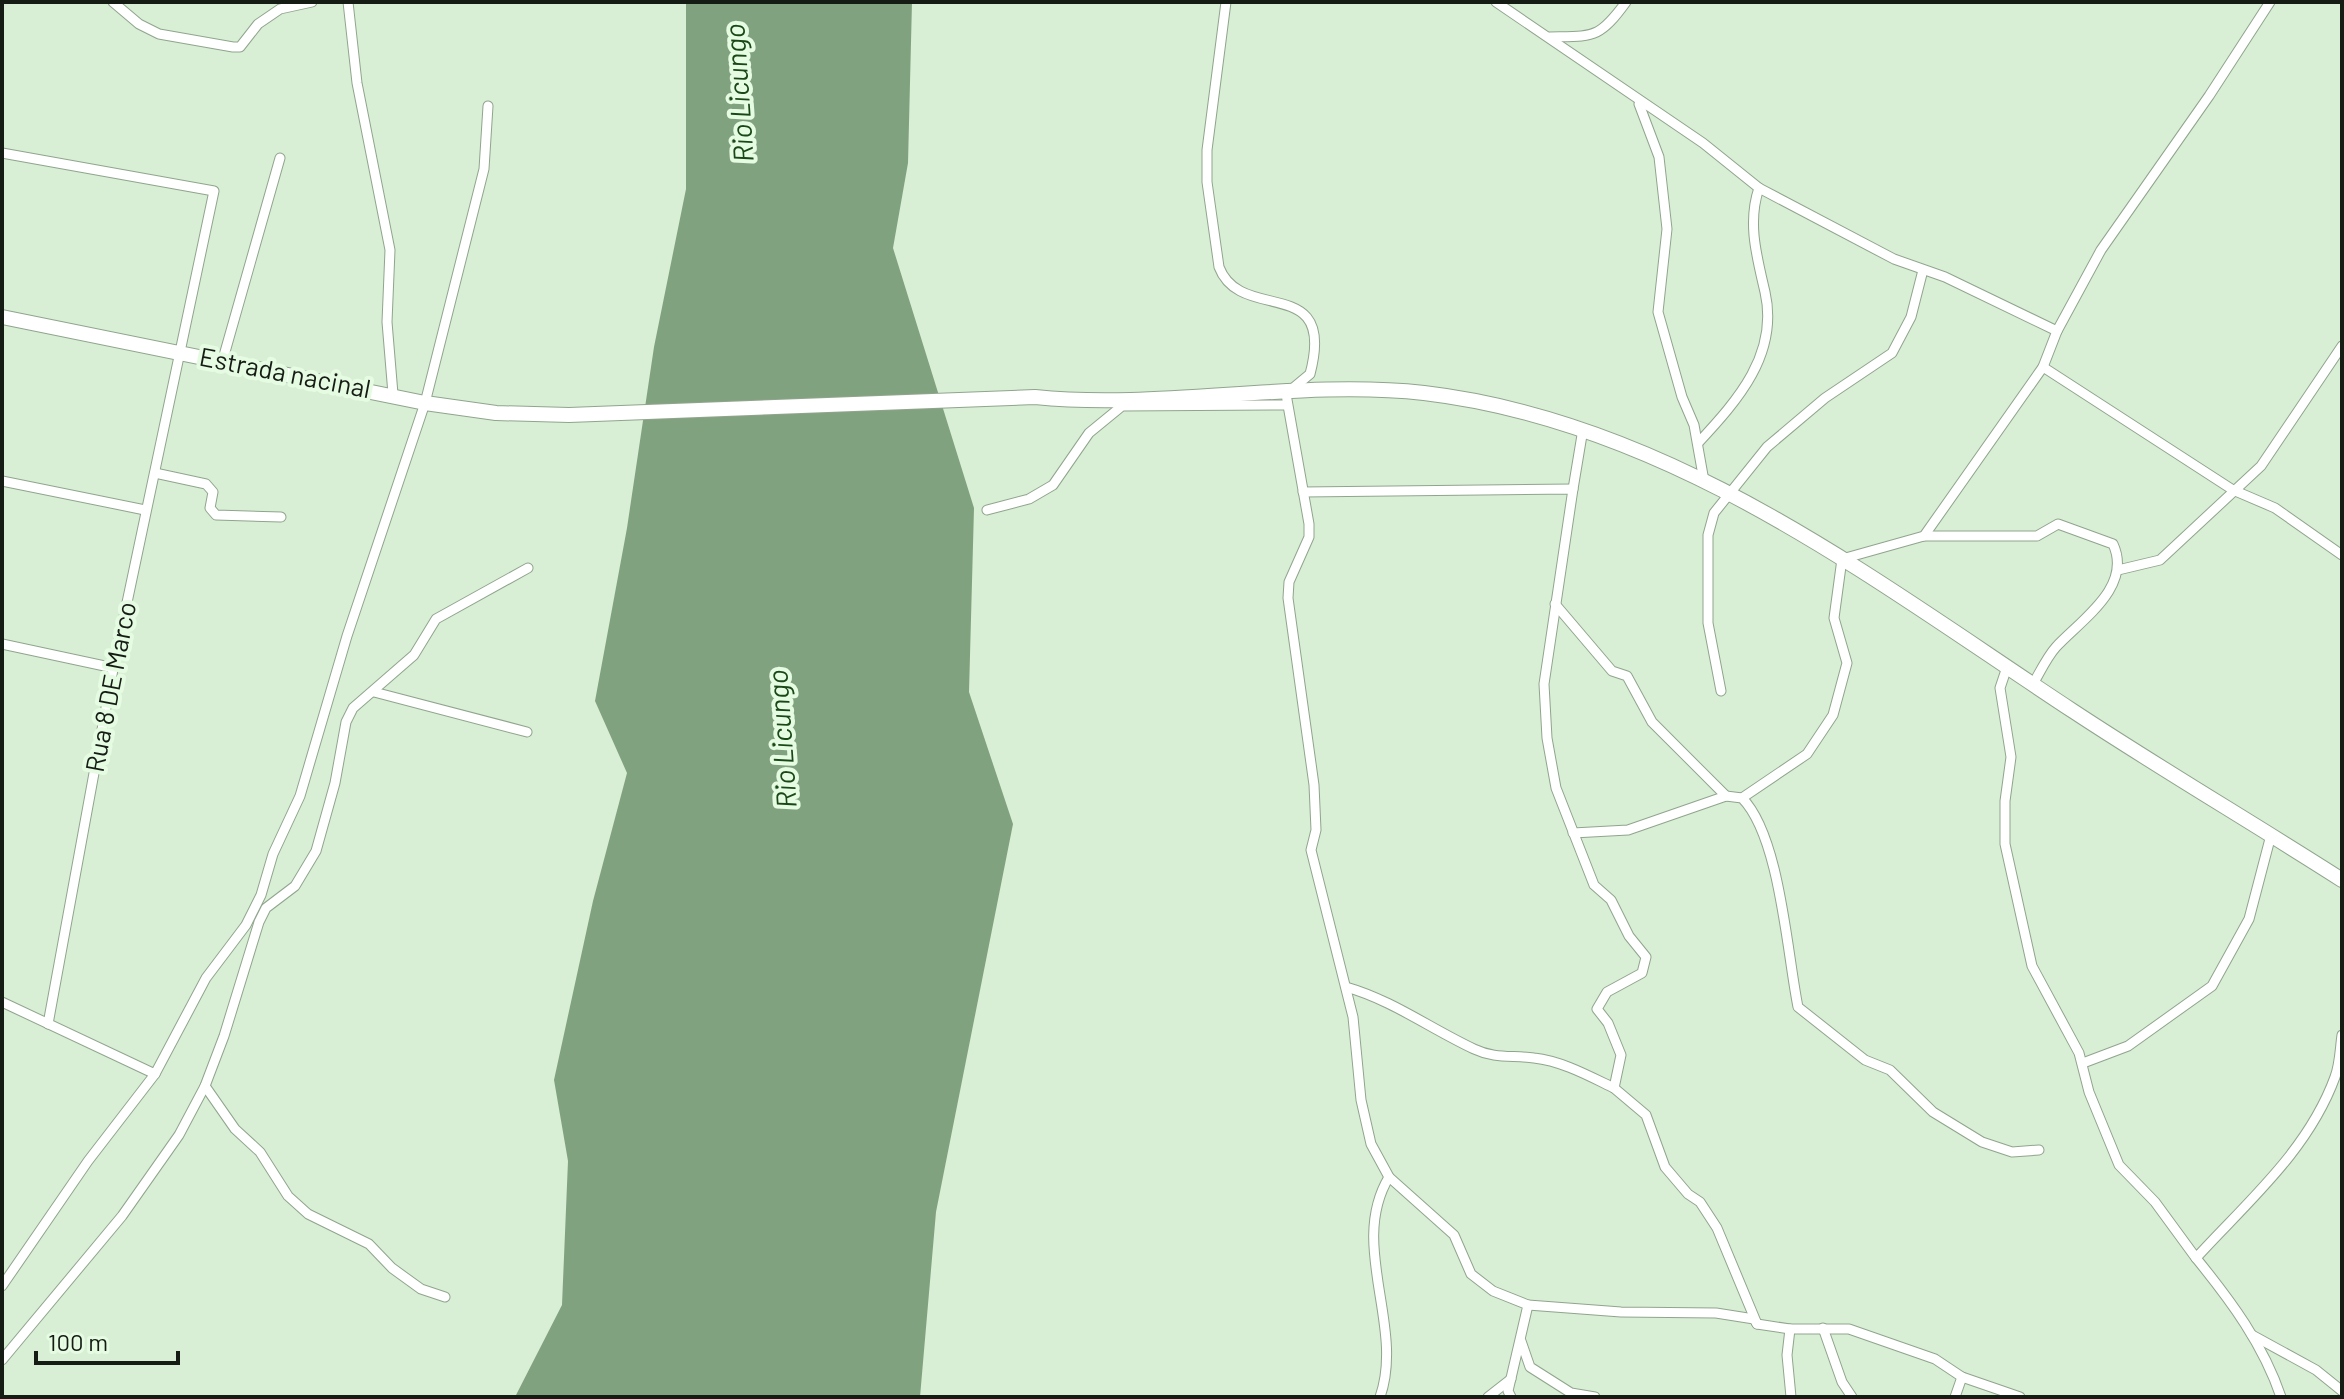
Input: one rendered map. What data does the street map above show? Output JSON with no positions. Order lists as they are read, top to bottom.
{
  "streets": {
    "highway": ["Estrada nacinal"],
    "street": ["Rua 8 DE Marco"]
  },
  "crossings": [
    ["Estrada nacinal", "Rua 8 DE Marco"]
  ],
  "water": ["Rio Licungo"],
  "scale_bar": "100 m"
}
